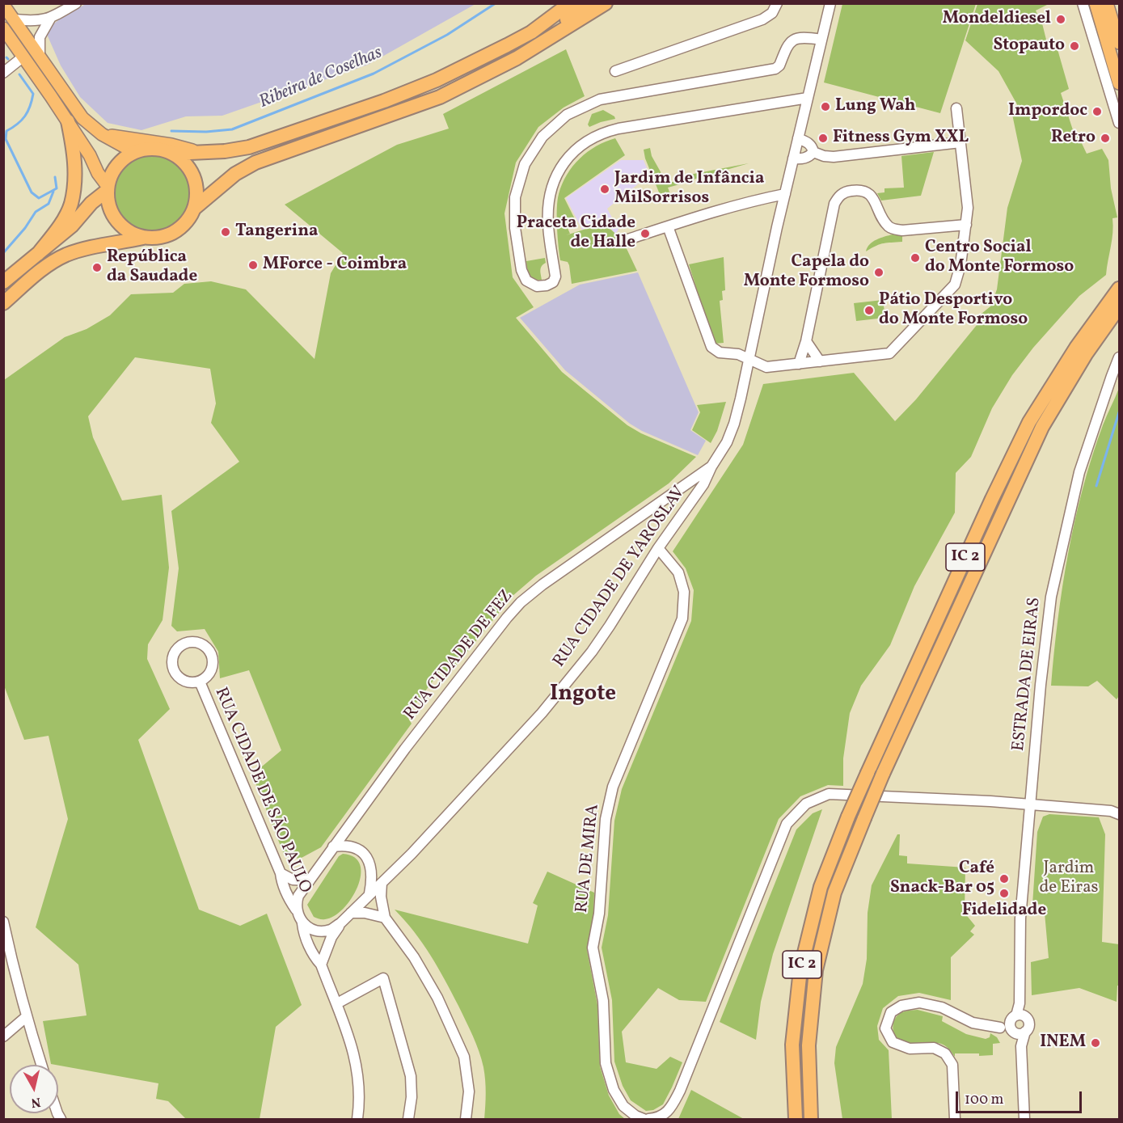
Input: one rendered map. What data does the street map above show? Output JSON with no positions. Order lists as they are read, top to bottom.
{
  "streets": {
    "highway": ["IC 2"],
    "street": [
      "RUA CIDADE DE YAROSLAV",
      "RUA CIDADE DE FEZ",
      "ESTRADA DE EIRAS",
      "RUA CIDADE DE SÃO PAULO",
      "RUA DE MIRA"
    ]
  },
  "crossings": [
    ["RUA CIDADE DE YAROSLAV", "RUA CIDADE DE FEZ"],
    ["RUA CIDADE DE YAROSLAV", "RUA CIDADE DE SÃO PAULO"],
    ["RUA CIDADE DE YAROSLAV", "RUA DE MIRA"],
    ["RUA CIDADE DE FEZ", "RUA CIDADE DE SÃO PAULO"]
  ],
  "districts": ["Ingote"],
  "water": ["Ribeira de Coselhas"],
  "parks": ["Jardim de Eiras"],
  "places": [
    "Mondeldiesel",
    "Stopauto",
    "Lung Wah",
    "Impordoc",
    "Fitness Gym XXL",
    "Retro",
    "Jardim de Infância MilSorrisos",
    "Tangerina",
    "Praceta Cidade de Halle",
    "Centro Social do Monte Formoso",
    "MForce - Coimbra",
    "República da Saudade",
    "Capela do Monte Formoso",
    "Pátio Desportivo do Monte Formoso",
    "Café Snack-Bar 05",
    "Fidelidade",
    "INEM"
  ],
  "scale_bar": "100 m",
  "north": "bottom"
}
